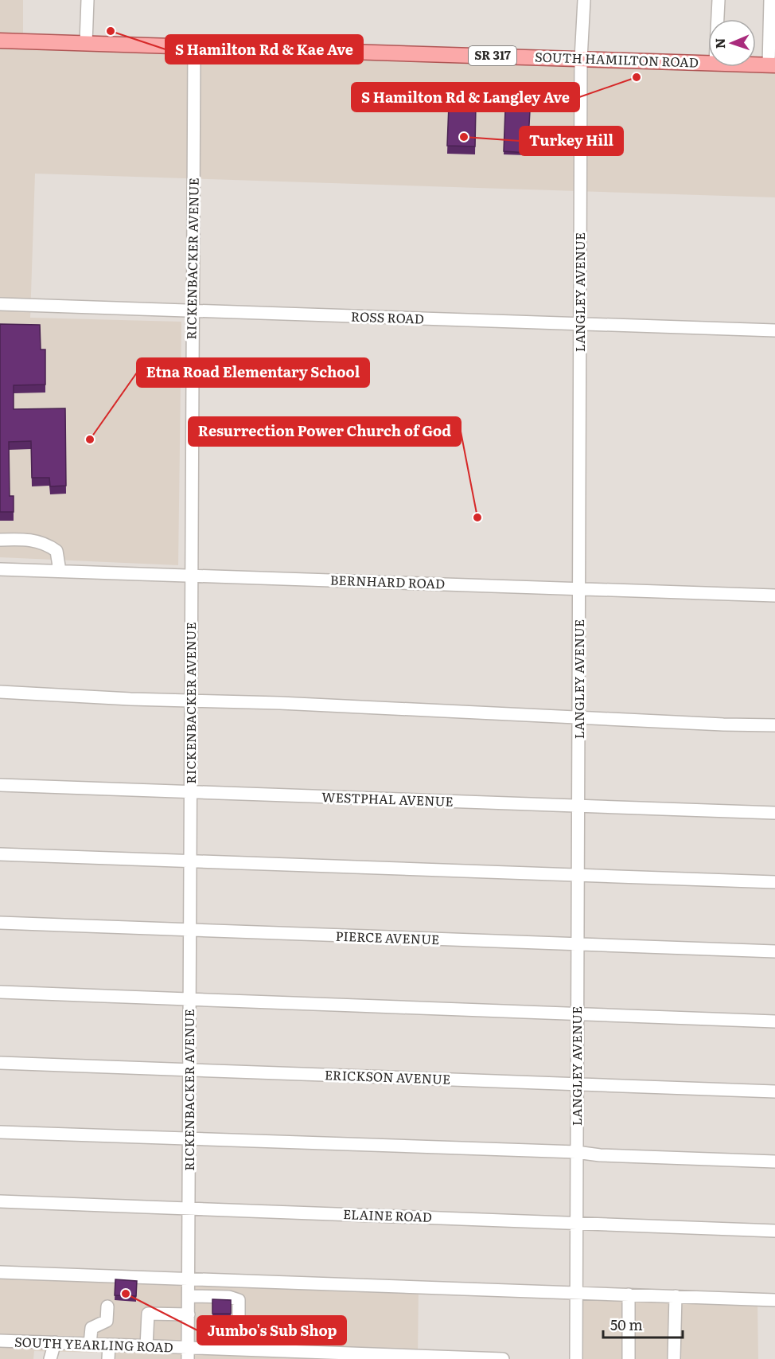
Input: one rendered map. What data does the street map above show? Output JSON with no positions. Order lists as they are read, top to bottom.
{
  "streets": {
    "main road": ["SR 317", "SOUTH HAMILTON ROAD"],
    "street": [
      "RICKENBACKER AVENUE",
      "LANGLEY AVENUE",
      "ROSS ROAD",
      "BERNHARD ROAD",
      "WESTPHAL AVENUE",
      "PIERCE AVENUE",
      "ERICKSON AVENUE",
      "ELAINE ROAD",
      "SOUTH YEARLING ROAD"
    ]
  },
  "crossings": [
    ["SOUTH HAMILTON ROAD", "RICKENBACKER AVENUE"],
    ["SOUTH HAMILTON ROAD", "LANGLEY AVENUE"],
    ["RICKENBACKER AVENUE", "ROSS ROAD"],
    ["RICKENBACKER AVENUE", "BERNHARD ROAD"],
    ["RICKENBACKER AVENUE", "WESTPHAL AVENUE"],
    ["RICKENBACKER AVENUE", "PIERCE AVENUE"],
    ["RICKENBACKER AVENUE", "ERICKSON AVENUE"],
    ["RICKENBACKER AVENUE", "ELAINE ROAD"],
    ["RICKENBACKER AVENUE", "SOUTH YEARLING ROAD"],
    ["LANGLEY AVENUE", "ROSS ROAD"],
    ["LANGLEY AVENUE", "BERNHARD ROAD"],
    ["LANGLEY AVENUE", "WESTPHAL AVENUE"],
    ["LANGLEY AVENUE", "PIERCE AVENUE"],
    ["LANGLEY AVENUE", "ERICKSON AVENUE"],
    ["LANGLEY AVENUE", "ELAINE ROAD"]
  ],
  "places": [
    "S Hamilton Rd & Kae Ave",
    "S Hamilton Rd & Langley Ave",
    "Turkey Hill",
    "Etna Road Elementary School",
    "Resurrection Power Church of God",
    "Jumbo's Sub Shop"
  ],
  "scale_bar": "50 m",
  "north": "left"
}
